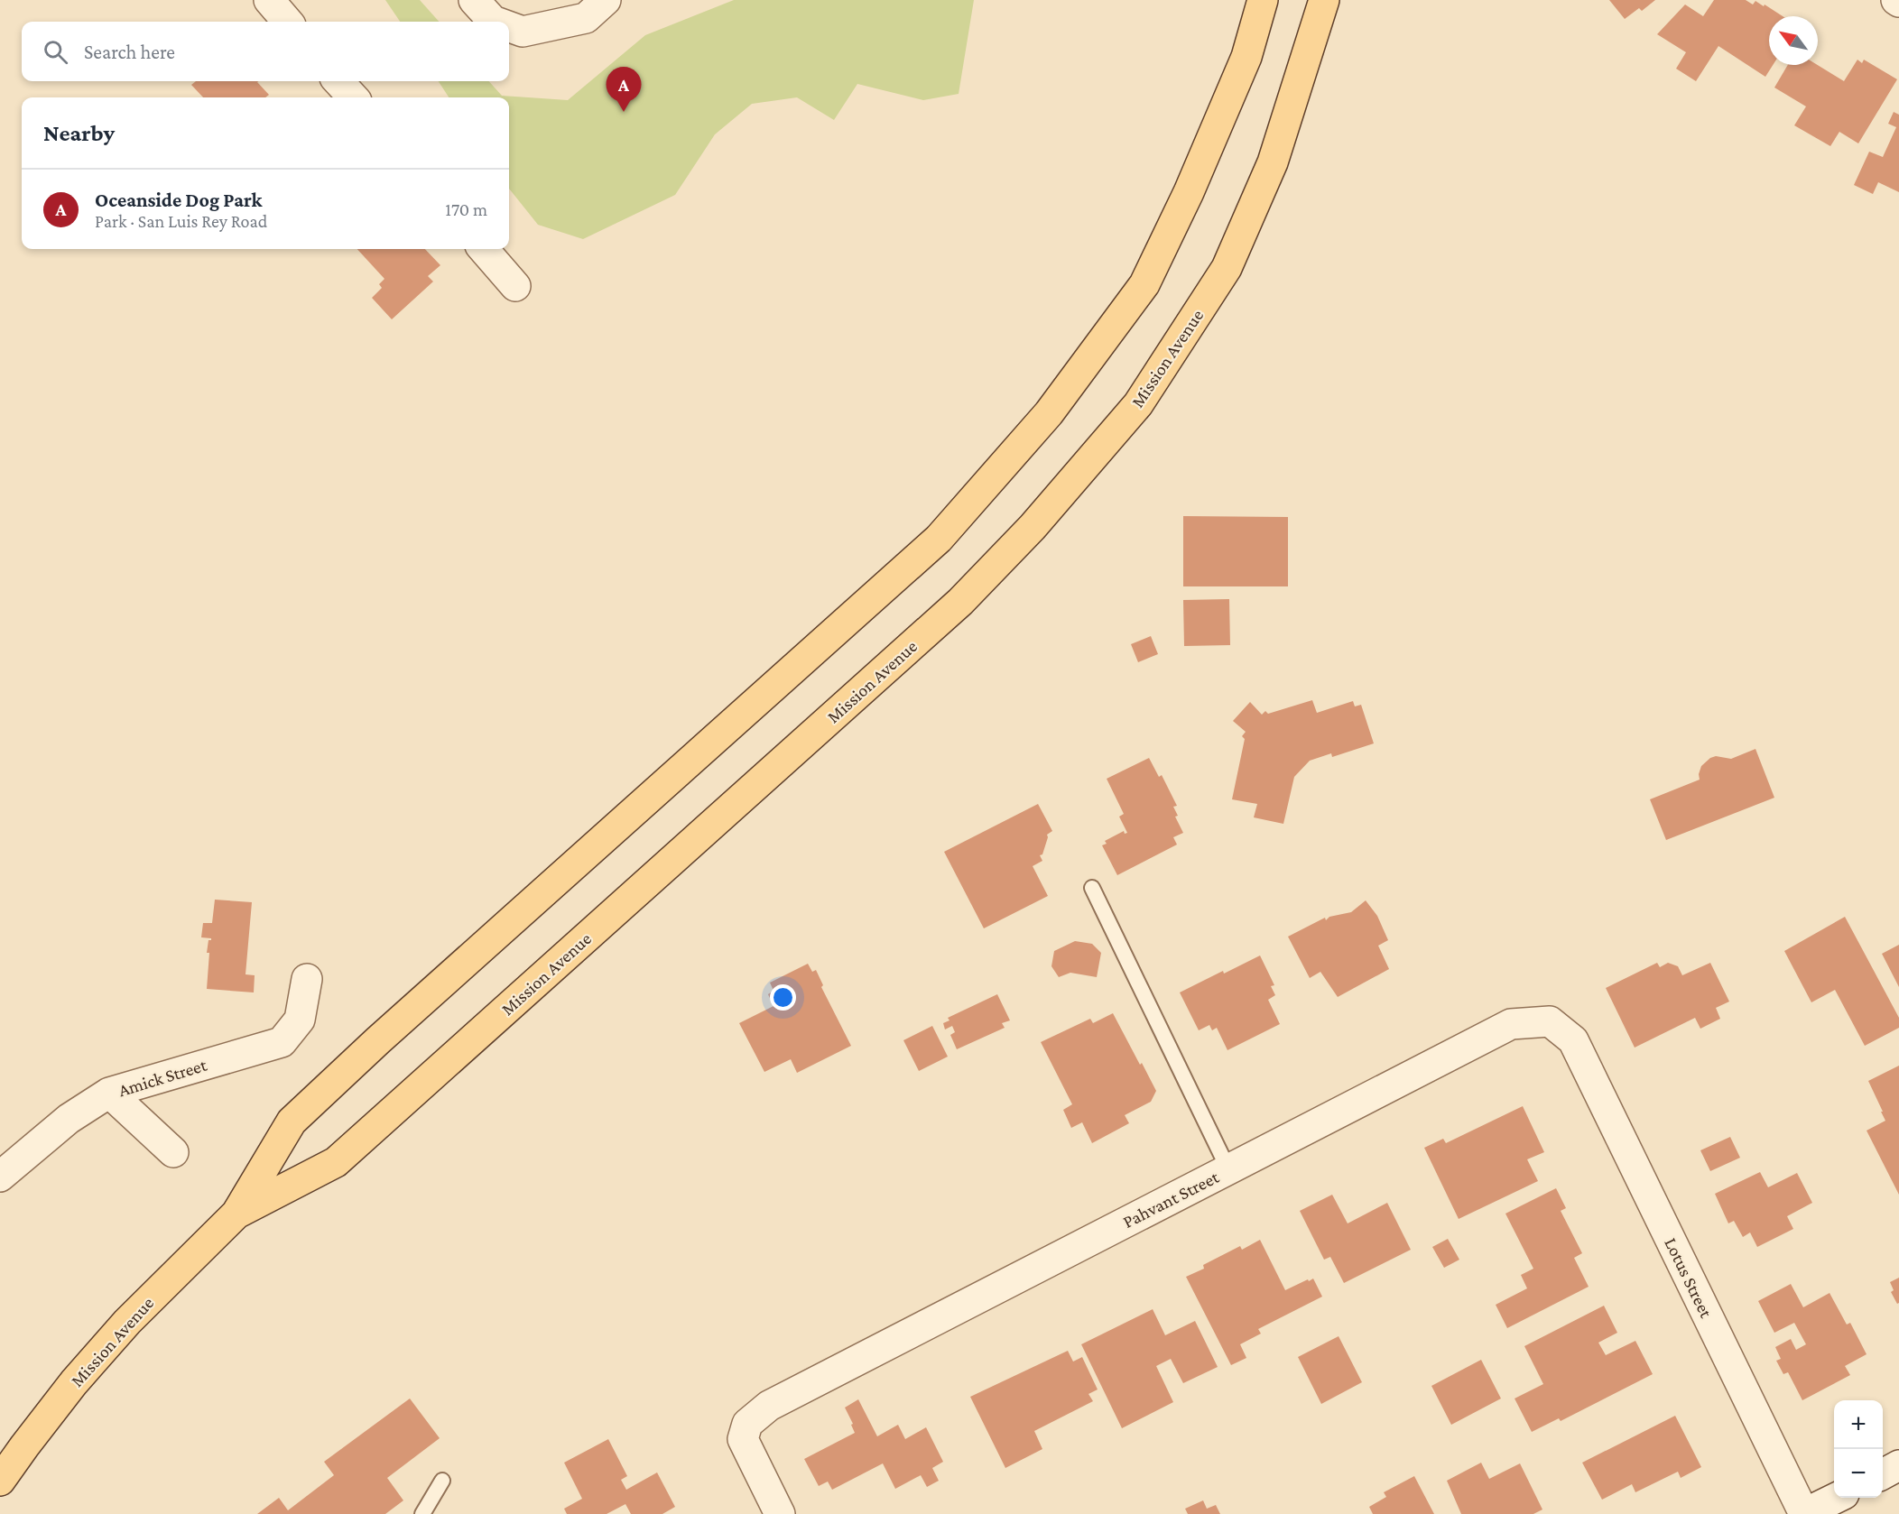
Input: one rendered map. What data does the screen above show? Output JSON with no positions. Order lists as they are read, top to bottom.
{
  "streets": {
    "main road": ["Mission Avenue"],
    "street": ["Amick Street", "Pahvant Street", "Lotus Street"]
  },
  "crossings": [
    ["Pahvant Street", "Lotus Street"]
  ],
  "north": "top left",
  "page": {
    "search": "Search here",
    "pins": "A",
    "heading": "Nearby",
    "list": [
      {
        "mark": "A",
        "name": "Oceanside Dog Park",
        "note": "Park · San Luis Rey Road",
        "value": "170 m"
      }
    ],
    "map_buttons": ["+", "−"]
  }
}
